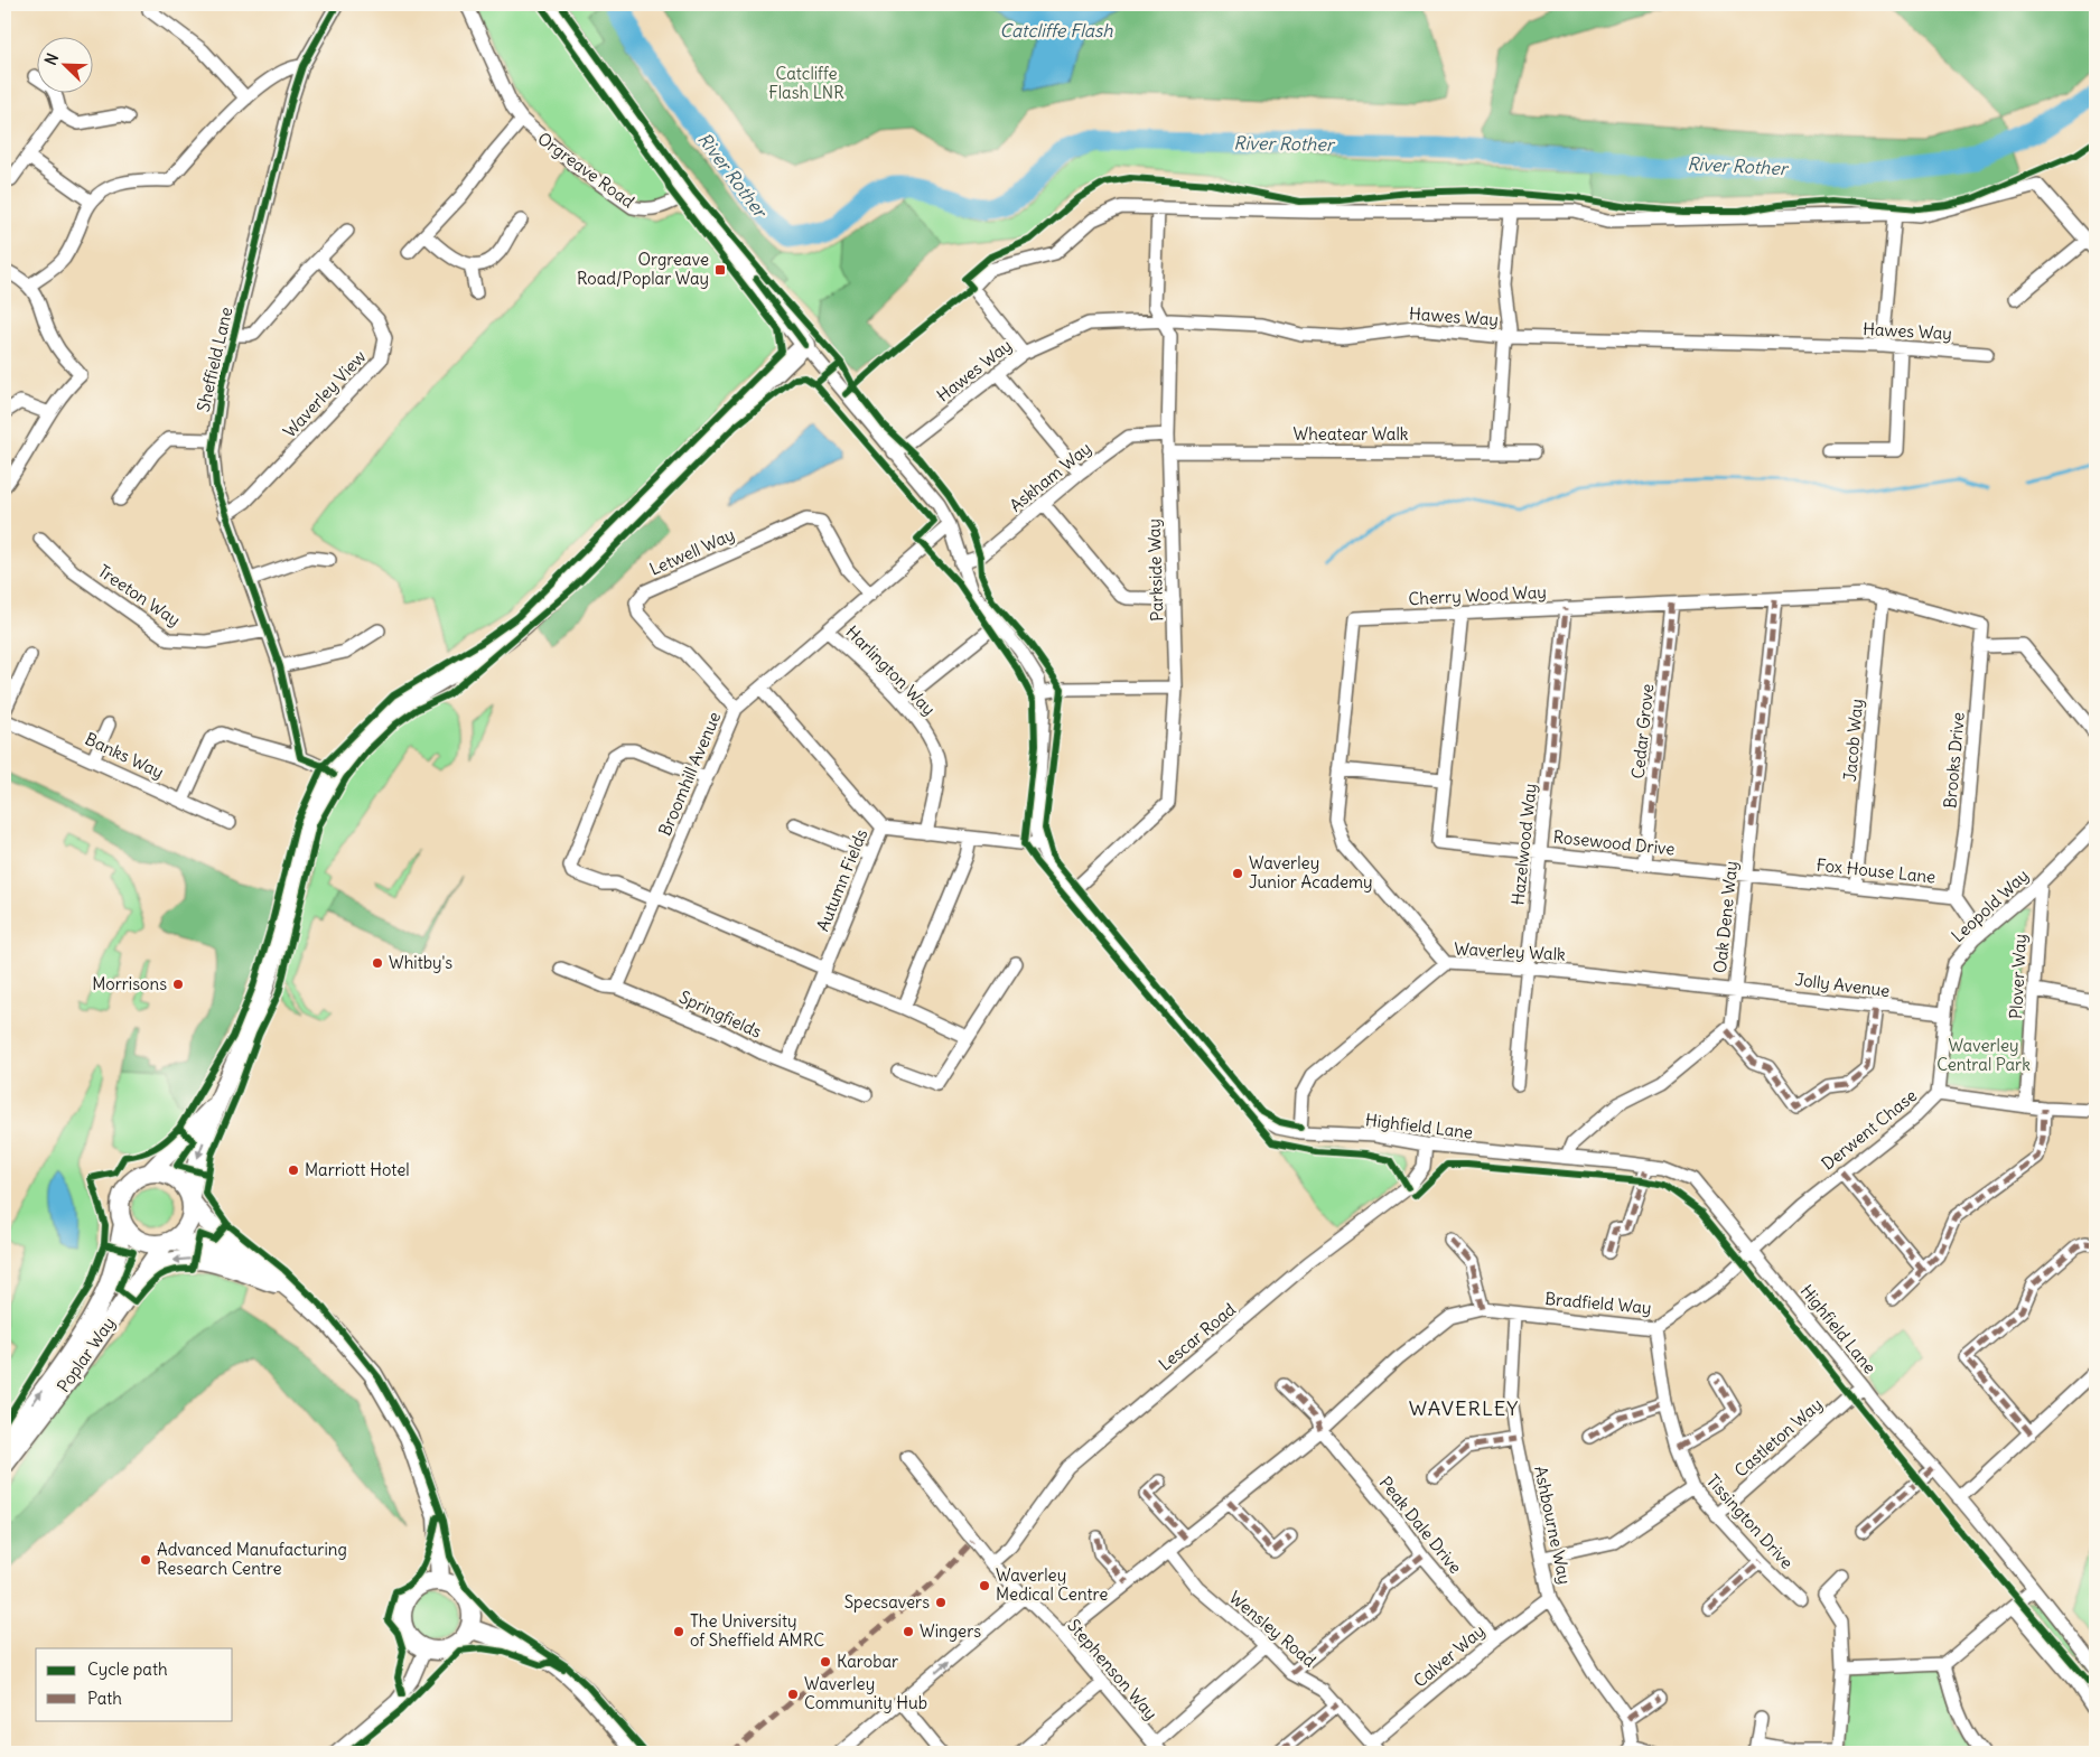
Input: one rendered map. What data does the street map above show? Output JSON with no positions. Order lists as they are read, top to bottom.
{
  "streets": {
    "main road": ["Poplar Way"],
    "street": [
      "Orgreave Road",
      "Hawes Way",
      "Sheffield Lane",
      "Waverley View",
      "Wheatear Walk",
      "Askham Way",
      "Letwell Way",
      "Parkside Way",
      "Treeton Way",
      "Cherry Wood Way",
      "Harlington Way",
      "Cedar Grove",
      "Jacob Way",
      "Banks Way",
      "Brooks Drive",
      "Broomhill Avenue",
      "Rosewood Drive",
      "Hazelwood Way",
      "Fox House Lane",
      "Autumn Fields",
      "Leopold Way",
      "Oak Dene Way",
      "Waverley Walk",
      "Plover Way",
      "Jolly Avenue",
      "Springfields",
      "Highfield Lane",
      "Derwent Chase",
      "Bradfield Way",
      "Lescar Road",
      "Castleton Way",
      "Tissington Drive",
      "Peak Dale Drive",
      "Ashbourne Way",
      "Wensley Road",
      "Calver Way",
      "Stephenson Way"
    ]
  },
  "crossings": [
    ["Hawes Way", "Parkside Way"],
    ["Hawes Way", "Highfield Lane"],
    ["Sheffield Lane", "Waverley View"],
    ["Sheffield Lane", "Treeton Way"],
    ["Wheatear Walk", "Parkside Way"],
    ["Askham Way", "Parkside Way"],
    ["Askham Way", "Highfield Lane"],
    ["Letwell Way", "Broomhill Avenue"],
    ["Parkside Way", "Highfield Lane"],
    ["Cherry Wood Way", "Cedar Grove"],
    ["Cherry Wood Way", "Jacob Way"],
    ["Cherry Wood Way", "Brooks Drive"],
    ["Cherry Wood Way", "Hazelwood Way"],
    ["Cherry Wood Way", "Oak Dene Way"],
    ["Cherry Wood Way", "Waverley Walk"],
    ["Harlington Way", "Broomhill Avenue"],
    ["Harlington Way", "Autumn Fields"],
    ["Cedar Grove", "Rosewood Drive"],
    ["Jacob Way", "Fox House Lane"],
    ["Brooks Drive", "Fox House Lane"],
    ["Broomhill Avenue", "Springfields"],
    ["Broomhill Avenue", "Highfield Lane"],
    ["Rosewood Drive", "Hazelwood Way"],
    ["Rosewood Drive", "Fox House Lane"],
    ["Rosewood Drive", "Oak Dene Way"],
    ["Hazelwood Way", "Waverley Walk"],
    ["Fox House Lane", "Leopold Way"],
    ["Fox House Lane", "Oak Dene Way"],
    ["Autumn Fields", "Springfields"],
    ["Autumn Fields", "Highfield Lane"],
    ["Leopold Way", "Plover Way"],
    ["Leopold Way", "Jolly Avenue"],
    ["Leopold Way", "Derwent Chase"],
    ["Oak Dene Way", "Waverley Walk"],
    ["Oak Dene Way", "Jolly Avenue"],
    ["Waverley Walk", "Jolly Avenue"],
    ["Waverley Walk", "Highfield Lane"],
    ["Plover Way", "Derwent Chase"],
    ["Highfield Lane", "Derwent Chase"],
    ["Highfield Lane", "Bradfield Way"],
    ["Highfield Lane", "Lescar Road"],
    ["Highfield Lane", "Poplar Way"],
    ["Highfield Lane", "Castleton Way"],
    ["Derwent Chase", "Bradfield Way"],
    ["Bradfield Way", "Tissington Drive"],
    ["Bradfield Way", "Peak Dale Drive"],
    ["Bradfield Way", "Ashbourne Way"],
    ["Bradfield Way", "Wensley Road"],
    ["Bradfield Way", "Stephenson Way"],
    ["Lescar Road", "Stephenson Way"],
    ["Castleton Way", "Tissington Drive"],
    ["Peak Dale Drive", "Calver Way"],
    ["Ashbourne Way", "Calver Way"],
    ["Wensley Road", "Calver Way"]
  ],
  "districts": ["WAVERLEY"],
  "water": ["Catcliffe Flash", "River Rother"],
  "parks": ["Catcliffe Flash LNR", "Waverley Central Park"],
  "places": {
    "transit": ["Orgreave Road/Poplar Way"],
    "other": [
      "Waverley Junior Academy",
      "Whitby's",
      "Morrisons",
      "Marriott Hotel",
      "Advanced Manufacturing Research Centre",
      "Waverley Medical Centre",
      "Specsavers",
      "The University of Sheffield AMRC",
      "Wingers",
      "Karobar",
      "Waverley Community Hub"
    ]
  },
  "legend": ["Cycle path", "Path"],
  "north": "top left"
}
